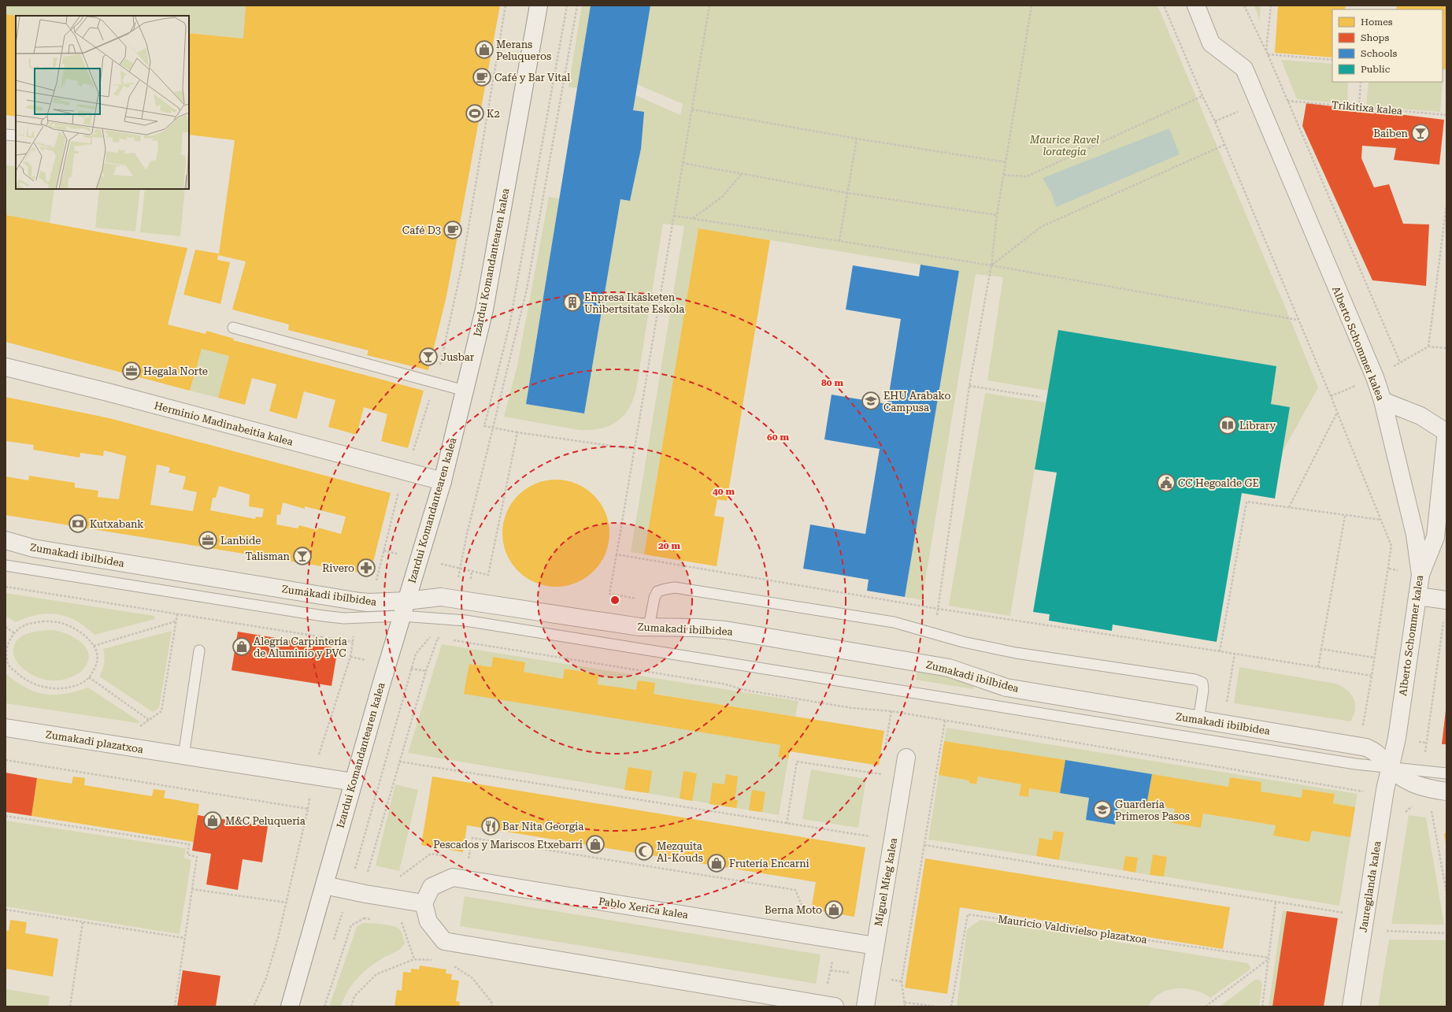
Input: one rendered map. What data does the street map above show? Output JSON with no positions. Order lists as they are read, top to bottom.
{
  "streets": {
    "street": [
      "Izardui Komandantearen kalea",
      "Alberto Schommer kalea",
      "Herminio Madinabeitia kalea",
      "Zumakadi ibilbidea",
      "Zumakadi plazatxoa",
      "Miguel Mieg kalea",
      "Jauregilanda kalea",
      "Pablo Xerica kalea"
    ],
    "path": ["Trikitixa kalea", "Mauricio Valdivielso plazatxoa"]
  },
  "crossings": [
    ["Izardui Komandantearen kalea", "Herminio Madinabeitia kalea"],
    ["Izardui Komandantearen kalea", "Zumakadi ibilbidea"],
    ["Izardui Komandantearen kalea", "Zumakadi plazatxoa"],
    ["Alberto Schommer kalea", "Zumakadi ibilbidea"],
    ["Alberto Schommer kalea", "Jauregilanda kalea"],
    ["Zumakadi ibilbidea", "Jauregilanda kalea"],
    ["Miguel Mieg kalea", "Pablo Xerica kalea"]
  ],
  "parks": ["Maurice Ravel lorategia"],
  "places": {
    "shop": [
      "Merans Peluqueros",
      "Alegría Carpintería de Aluminio y PVC",
      "M&C Peluquería",
      "Pescados y Mariscos Etxebarri",
      "Frutería Encarni",
      "Berna Moto"
    ],
    "cafe": ["Café y Bar Vital", "Café D3"],
    "sports": ["K2"],
    "bar": ["Baiben", "Jusbar", "Talisman"],
    "building": ["Enpresa Ikasketen Unibertsitate Eskola"],
    "office": ["Hegala Norte", "Lanbide"],
    "school or university": ["EHU Arabako Campusa", "Guardería Primeros Pasos"],
    "library": ["Library"],
    "public building": ["CC Hegoalde GE"],
    "bank": ["Kutxabank"],
    "pharmacy": ["Rivero"],
    "restaurant": ["Bar Nita Georgia"],
    "mosque": ["Mezquita Al-Kouds"]
  },
  "legend": [
    "Homes",
    "Shops",
    "Schools",
    "Public"
  ],
  "rings": [
    "80 m",
    "60 m",
    "40 m",
    "20 m"
  ]
}
